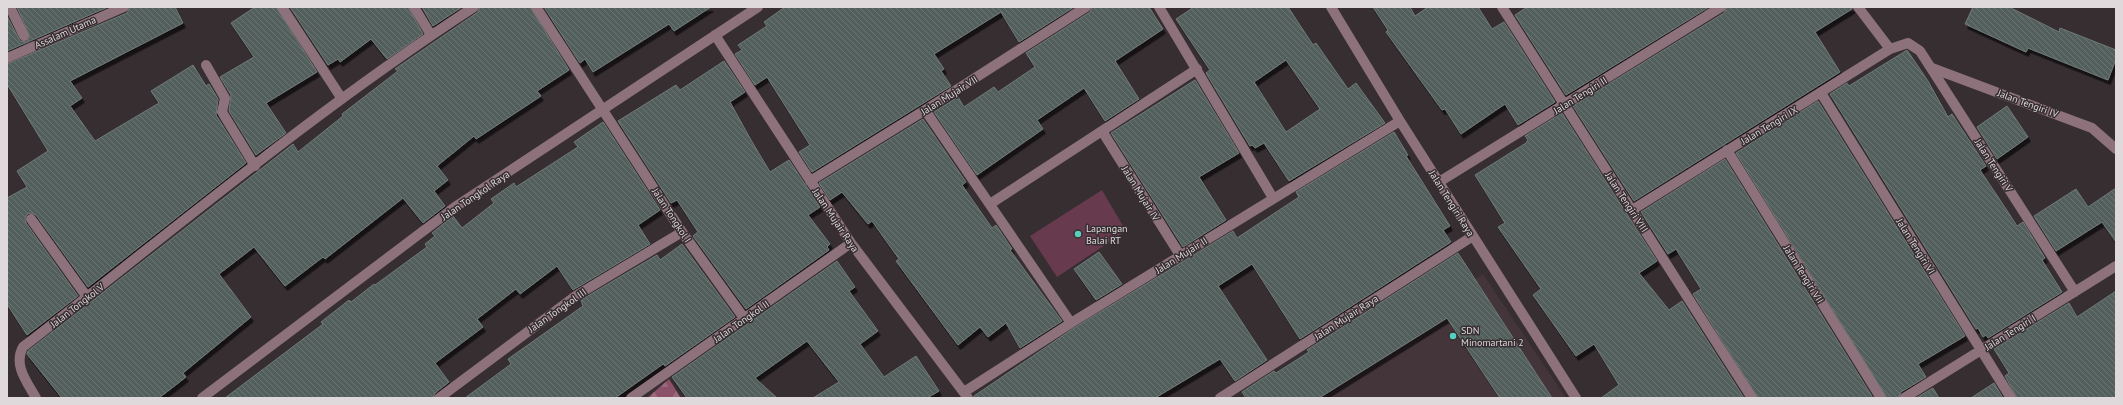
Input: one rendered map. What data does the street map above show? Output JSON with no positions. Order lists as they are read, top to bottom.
{
  "streets": {
    "street": [
      "Assalam Utama",
      "Jalan Mujair VII",
      "Jalan Tengiri II",
      "Jalan Tengiri IV",
      "Jalan Tengiri IX",
      "Jalan Tengiri V",
      "Jalan Mujair IV",
      "Jalan Tongkol Raya",
      "Jalan Tengiri VIII",
      "Jalan Tengiri Raya",
      "Jalan Tongkol I",
      "Jalan Mujair Raya",
      "Jalan Tengiri VI",
      "Jalan Mujair II",
      "Jalan Tengiri VII",
      "Jalan Tongkol V",
      "Jalan Tongkol III",
      "Jalan Tongkol II",
      "Jalan Tengiri I"
    ]
  },
  "crossings": [
    ["Jalan Mujair VII", "Jalan Mujair Raya"],
    ["Jalan Tengiri II", "Jalan Tengiri VIII"],
    ["Jalan Tengiri II", "Jalan Tengiri Raya"],
    ["Jalan Tengiri IV", "Jalan Tengiri V"],
    ["Jalan Tengiri IX", "Jalan Tengiri V"],
    ["Jalan Tengiri IX", "Jalan Tengiri VIII"],
    ["Jalan Tengiri IX", "Jalan Tengiri VI"],
    ["Jalan Tengiri IX", "Jalan Tengiri VII"],
    ["Jalan Tengiri V", "Jalan Tengiri I"],
    ["Jalan Mujair IV", "Jalan Mujair II"],
    ["Jalan Tongkol Raya", "Jalan Tongkol I"],
    ["Jalan Tongkol Raya", "Jalan Mujair Raya"],
    ["Jalan Tengiri Raya", "Jalan Mujair Raya"],
    ["Jalan Tengiri Raya", "Jalan Mujair II"],
    ["Jalan Tongkol I", "Jalan Tongkol III"],
    ["Jalan Tongkol I", "Jalan Tongkol II"],
    ["Jalan Mujair Raya", "Jalan Mujair II"],
    ["Jalan Mujair Raya", "Jalan Tongkol II"],
    ["Jalan Tengiri VI", "Jalan Tengiri I"]
  ],
  "places": ["Lapangan Balai RT", "SDN Minomartani 2"]
}
